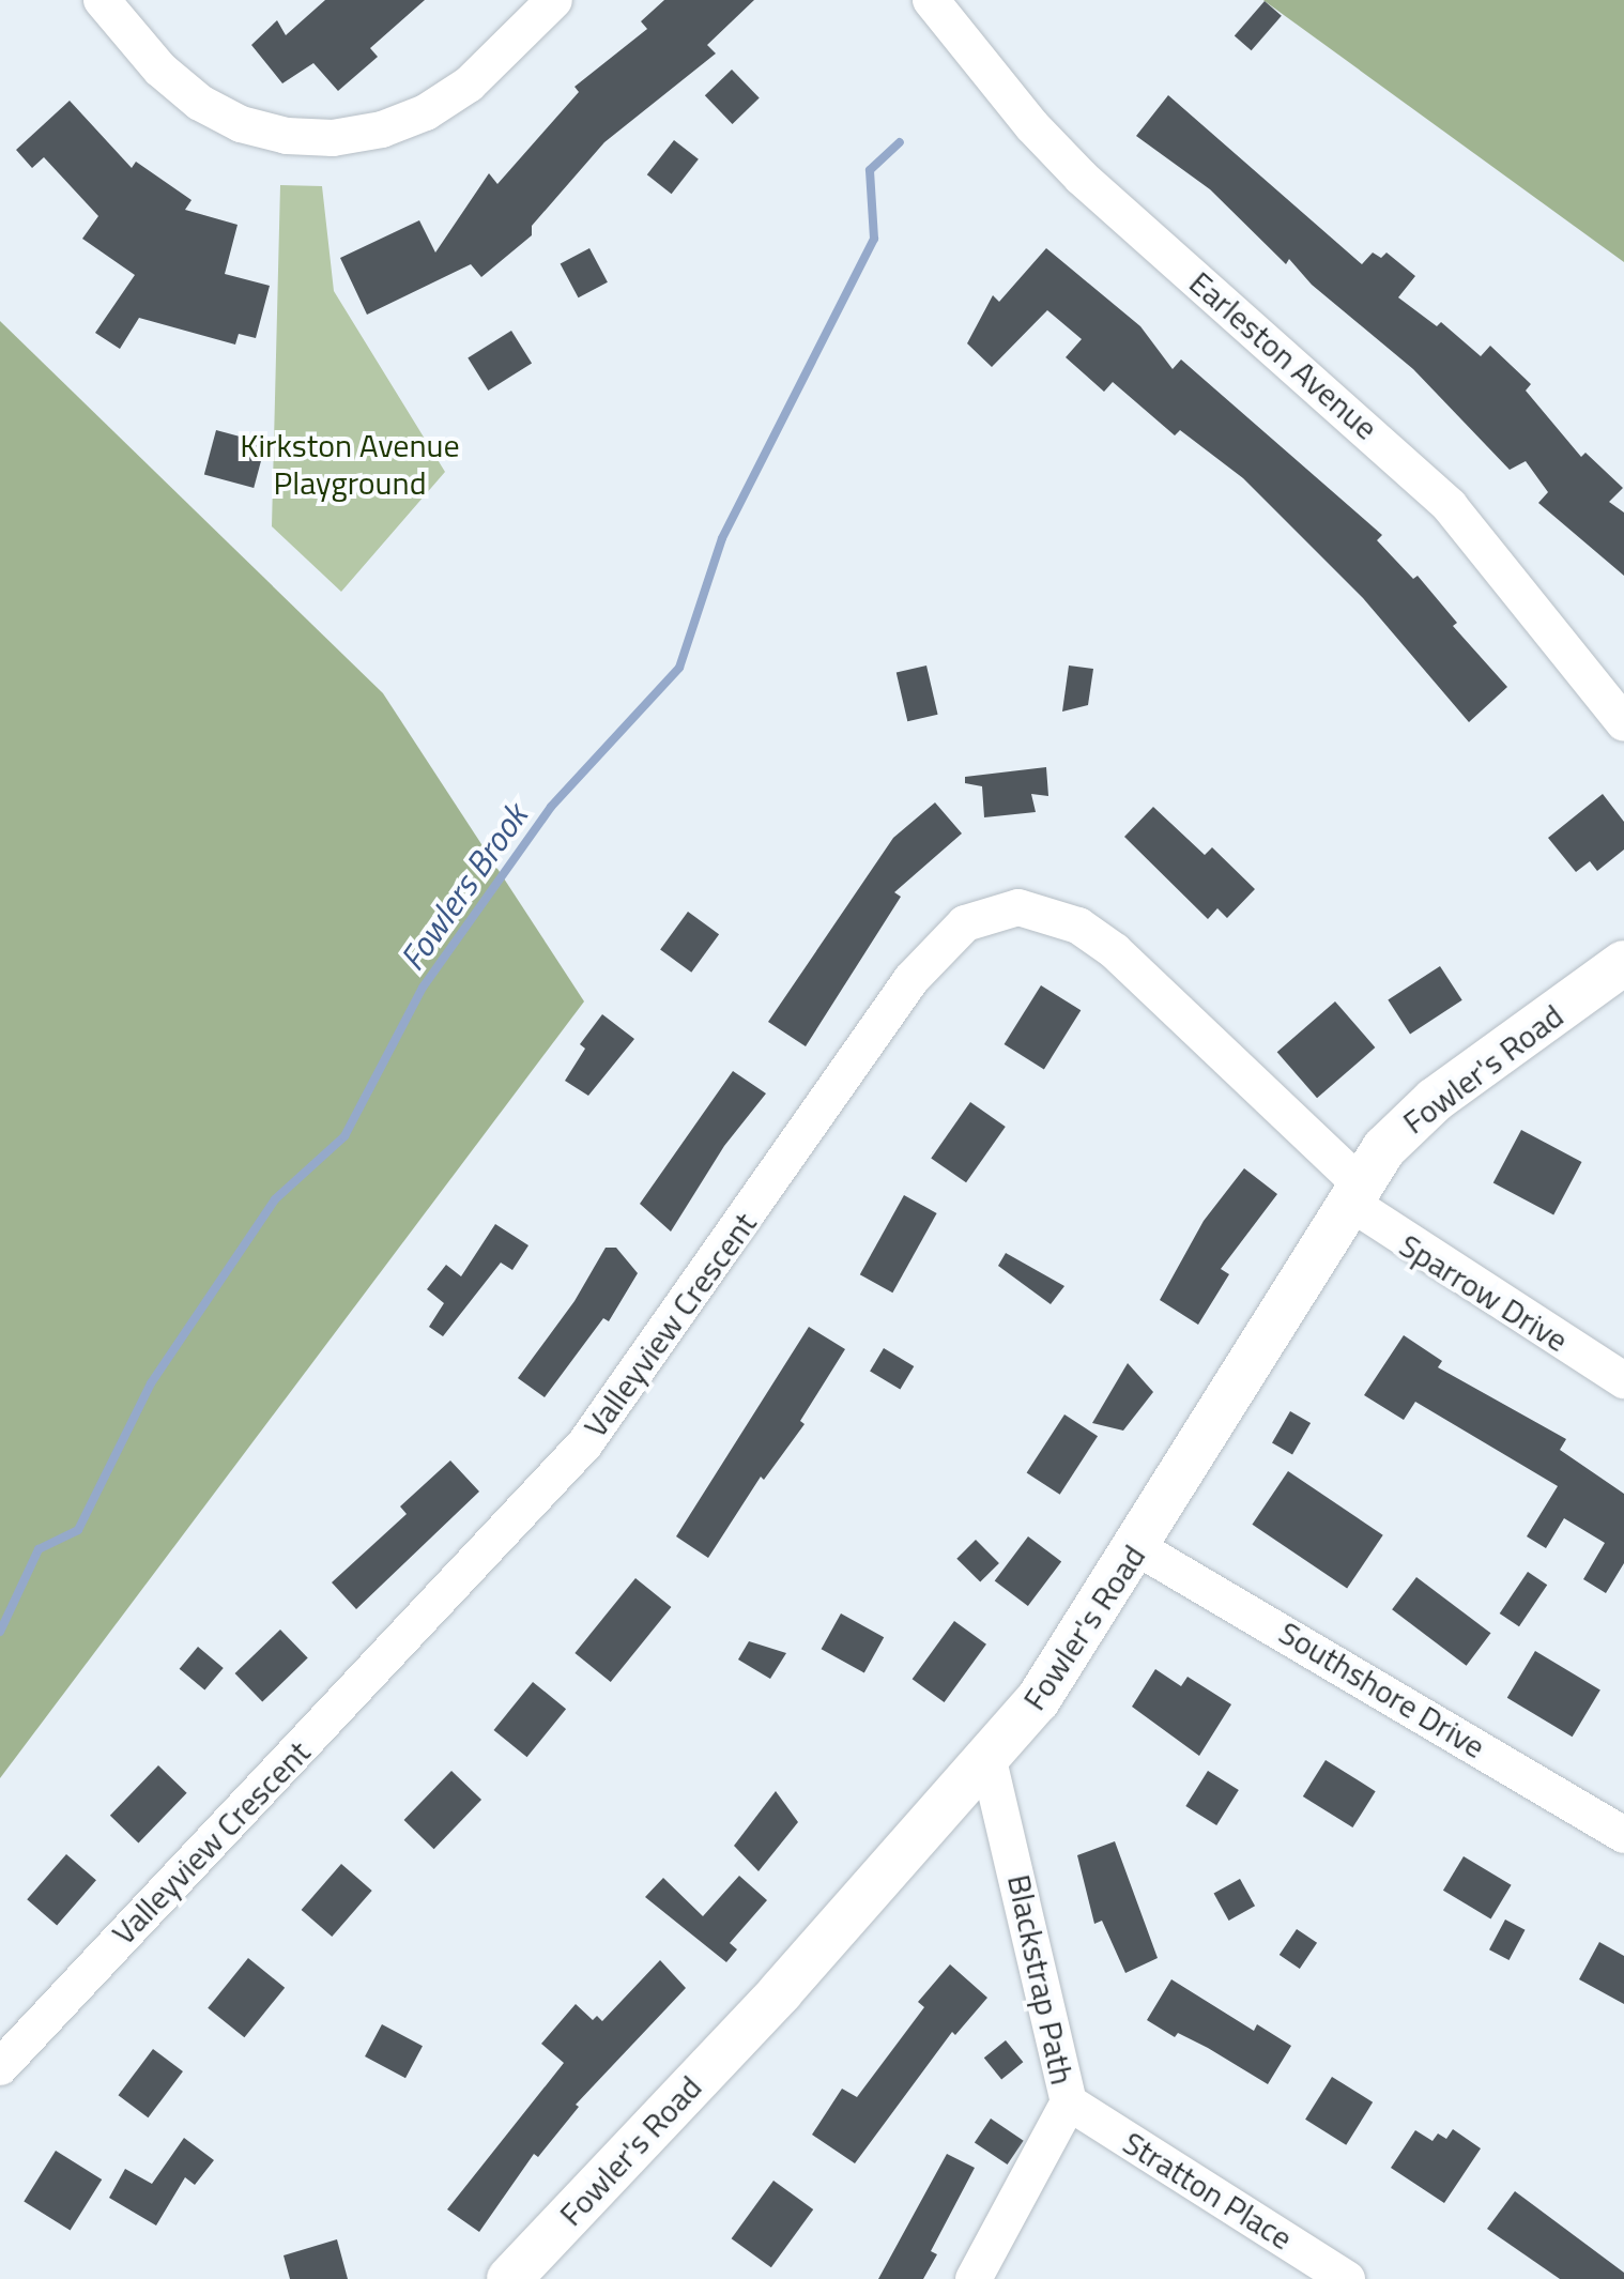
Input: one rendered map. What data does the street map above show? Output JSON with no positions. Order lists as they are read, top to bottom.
{
  "streets": {
    "street": [
      "Earleston Avenue",
      "Fowler's Road",
      "Sparrow Drive",
      "Valleyview Crescent",
      "Southshore Drive",
      "Blackstrap Path",
      "Stratton Place"
    ]
  },
  "crossings": [
    ["Fowler's Road", "Sparrow Drive"],
    ["Fowler's Road", "Valleyview Crescent"],
    ["Fowler's Road", "Southshore Drive"],
    ["Fowler's Road", "Blackstrap Path"],
    ["Sparrow Drive", "Valleyview Crescent"],
    ["Blackstrap Path", "Stratton Place"]
  ],
  "water": ["Fowlers Brook"],
  "parks": ["Kirkston Avenue Playground"]
}
